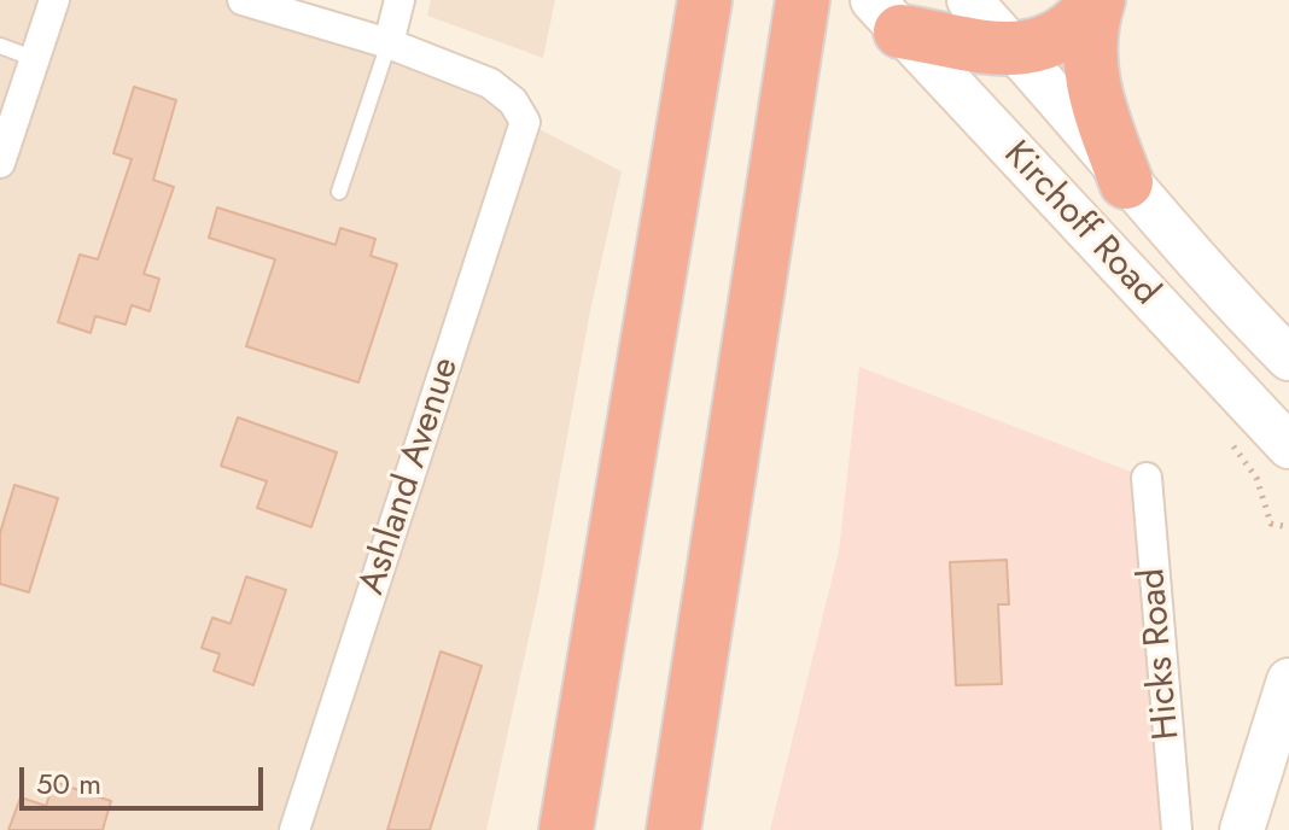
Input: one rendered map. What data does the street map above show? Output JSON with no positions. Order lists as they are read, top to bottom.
{
  "streets": {
    "main road": ["Kirchoff Road"],
    "street": ["Ashland Avenue", "Hicks Road"]
  },
  "scale_bar": "50 m"
}
